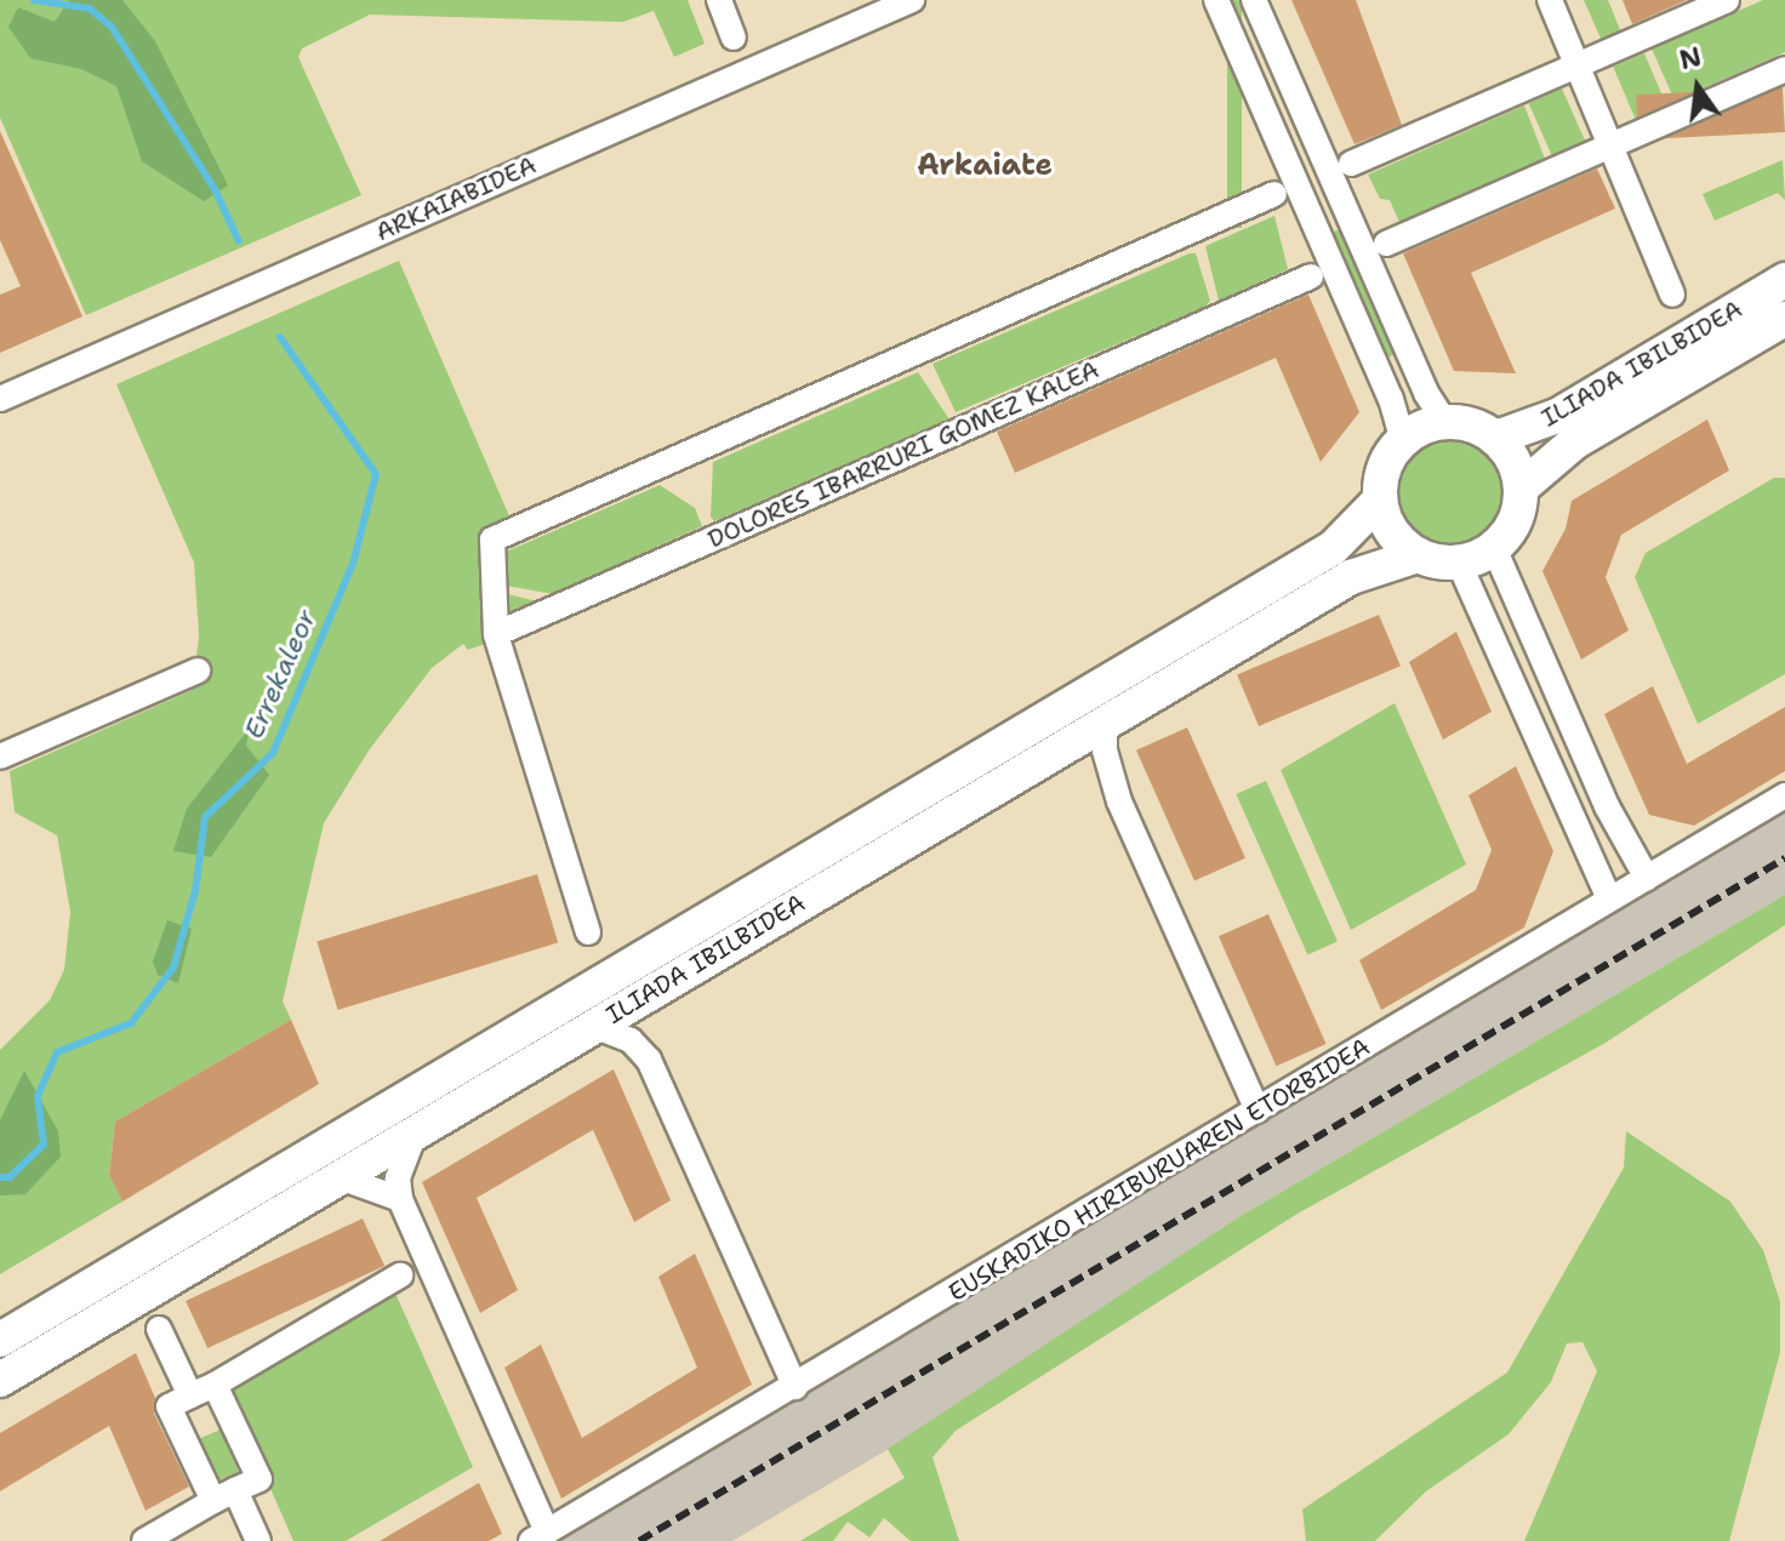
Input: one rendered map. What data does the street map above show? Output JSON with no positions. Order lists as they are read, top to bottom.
{
  "streets": {
    "street": [
      "ARKAIABIDEA",
      "ILIADA IBILBIDEA",
      "DOLORES IBARRURI GOMEZ KALEA",
      "EUSKADIKO HIRIBURUAREN ETORBIDEA"
    ]
  },
  "districts": ["Arkaiate"],
  "water": ["Errekaleor"],
  "north": "top"
}
